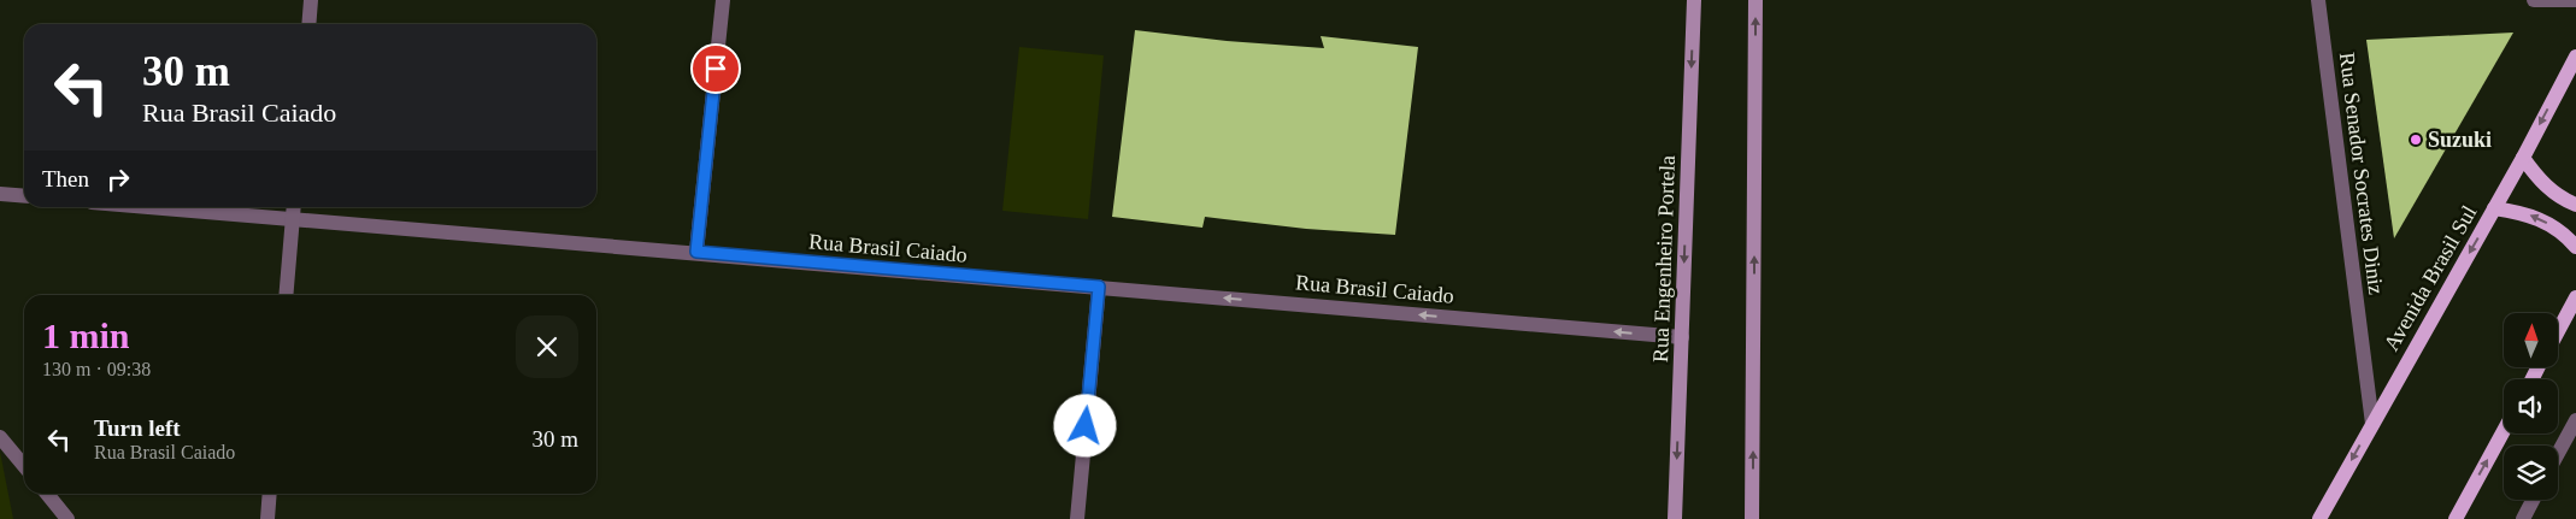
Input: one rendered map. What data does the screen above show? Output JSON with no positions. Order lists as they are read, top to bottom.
{
  "streets": {
    "main road": ["Avenida Brasil Sul"],
    "street": ["Rua Senador Socrates Diniz", "Rua Brasil Caiado", "Rua Engenheiro Portela"]
  },
  "crossings": [
    ["Rua Senador Socrates Diniz", "Avenida Brasil Sul"],
    ["Rua Brasil Caiado", "Rua Engenheiro Portela"]
  ],
  "one_way": ["Rua Brasil Caiado", "Avenida Brasil Sul"],
  "places": ["Suzuki"],
  "north": "top",
  "page": {
    "turn": ["30 m", "Rua Brasil Caiado"],
    "then": "Then",
    "heading": ["1 min", "130 m · 09:38"],
    "list": [
      {
        "name": "Turn left",
        "note": "Rua Brasil Caiado",
        "value": "30 m"
      }
    ]
  }
}
